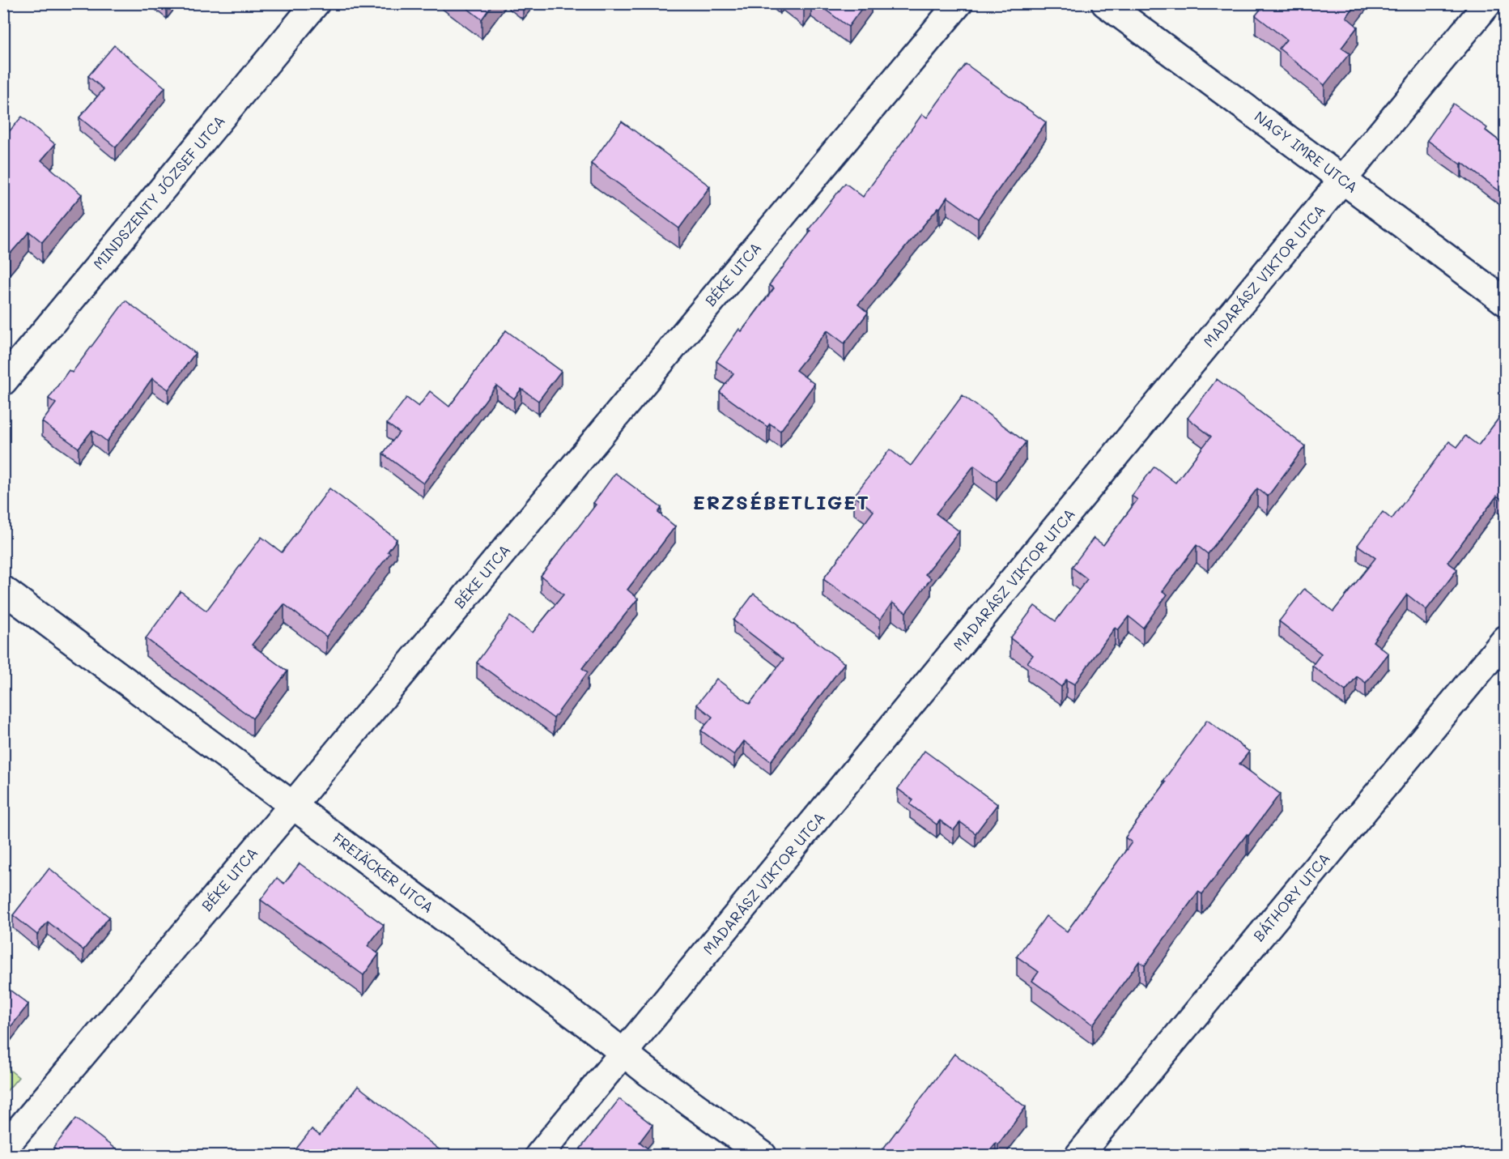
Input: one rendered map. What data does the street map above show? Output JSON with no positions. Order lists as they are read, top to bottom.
{
  "streets": {
    "street": [
      "NAGY IMRE UTCA",
      "MINDSZENTY JÓZSEF UTCA",
      "BÉKE UTCA",
      "MADARÁSZ VIKTOR UTCA",
      "FREIÄCKER UTCA",
      "BÁTHORY UTCA"
    ]
  },
  "crossings": [
    ["NAGY IMRE UTCA", "MADARÁSZ VIKTOR UTCA"],
    ["BÉKE UTCA", "FREIÄCKER UTCA"],
    ["MADARÁSZ VIKTOR UTCA", "FREIÄCKER UTCA"]
  ],
  "districts": ["ERZSÉBETLIGET"]
}
